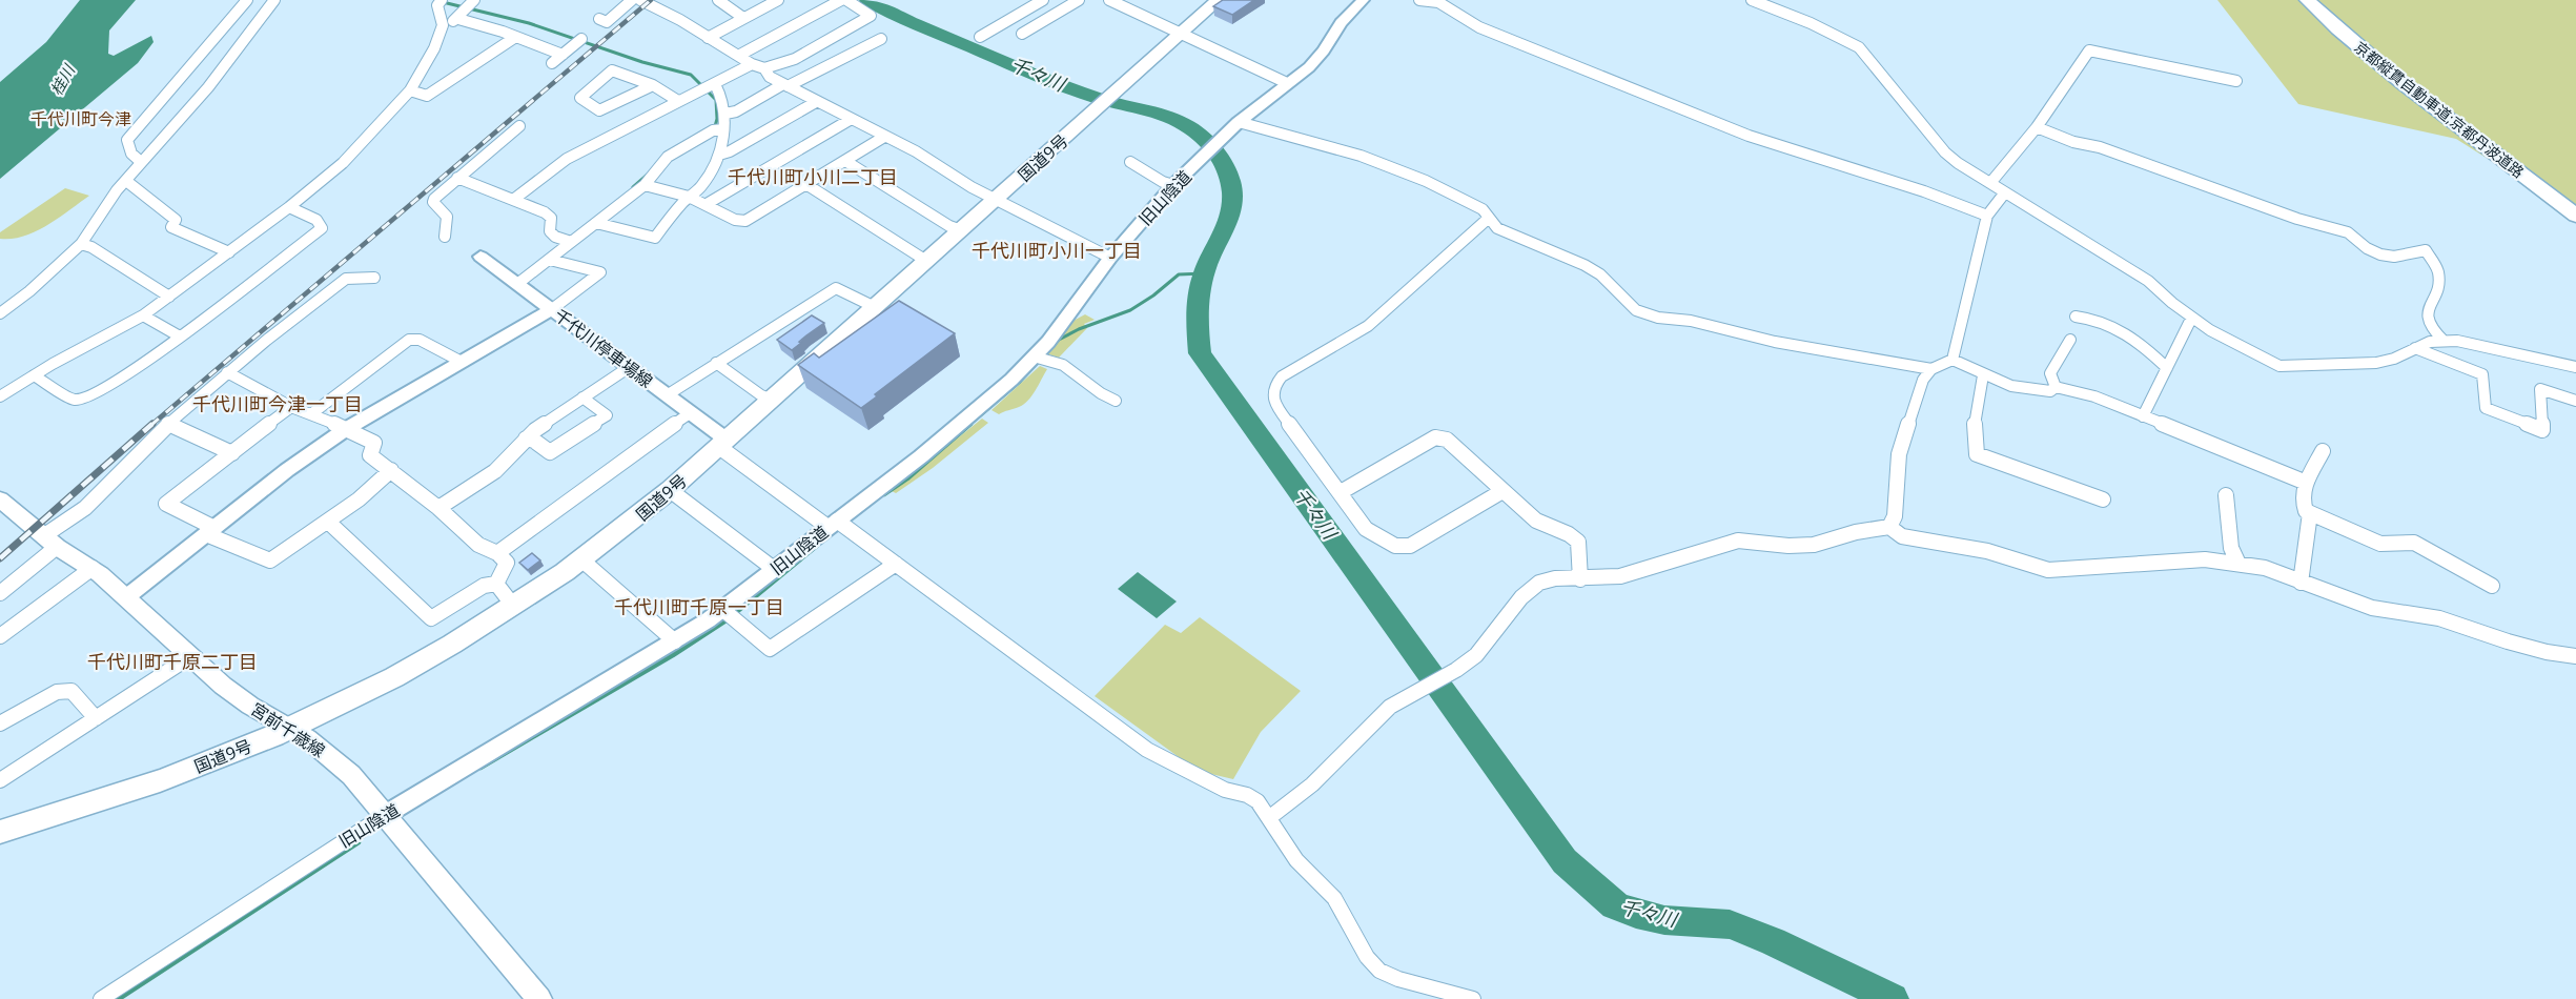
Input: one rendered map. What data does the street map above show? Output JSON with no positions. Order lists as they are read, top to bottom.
{
  "streets": {
    "highway": ["京都縦貫自動車道;京都丹波道路", "国道9号"],
    "main road": ["宮前千歳線"],
    "street": ["旧山陰道", "千代川停車場線"]
  },
  "crossings": [
    ["国道9号", "千代川停車場線"],
    ["国道9号", "宮前千歳線"],
    ["旧山陰道", "宮前千歳線"]
  ],
  "districts": [
    "千代川町今津",
    "千代川町小川二丁目",
    "千代川町小川一丁目",
    "千代川町今津一丁目",
    "千代川町千原一丁目",
    "千代川町千原二丁目"
  ],
  "water": ["千々川", "桂川"]
}
